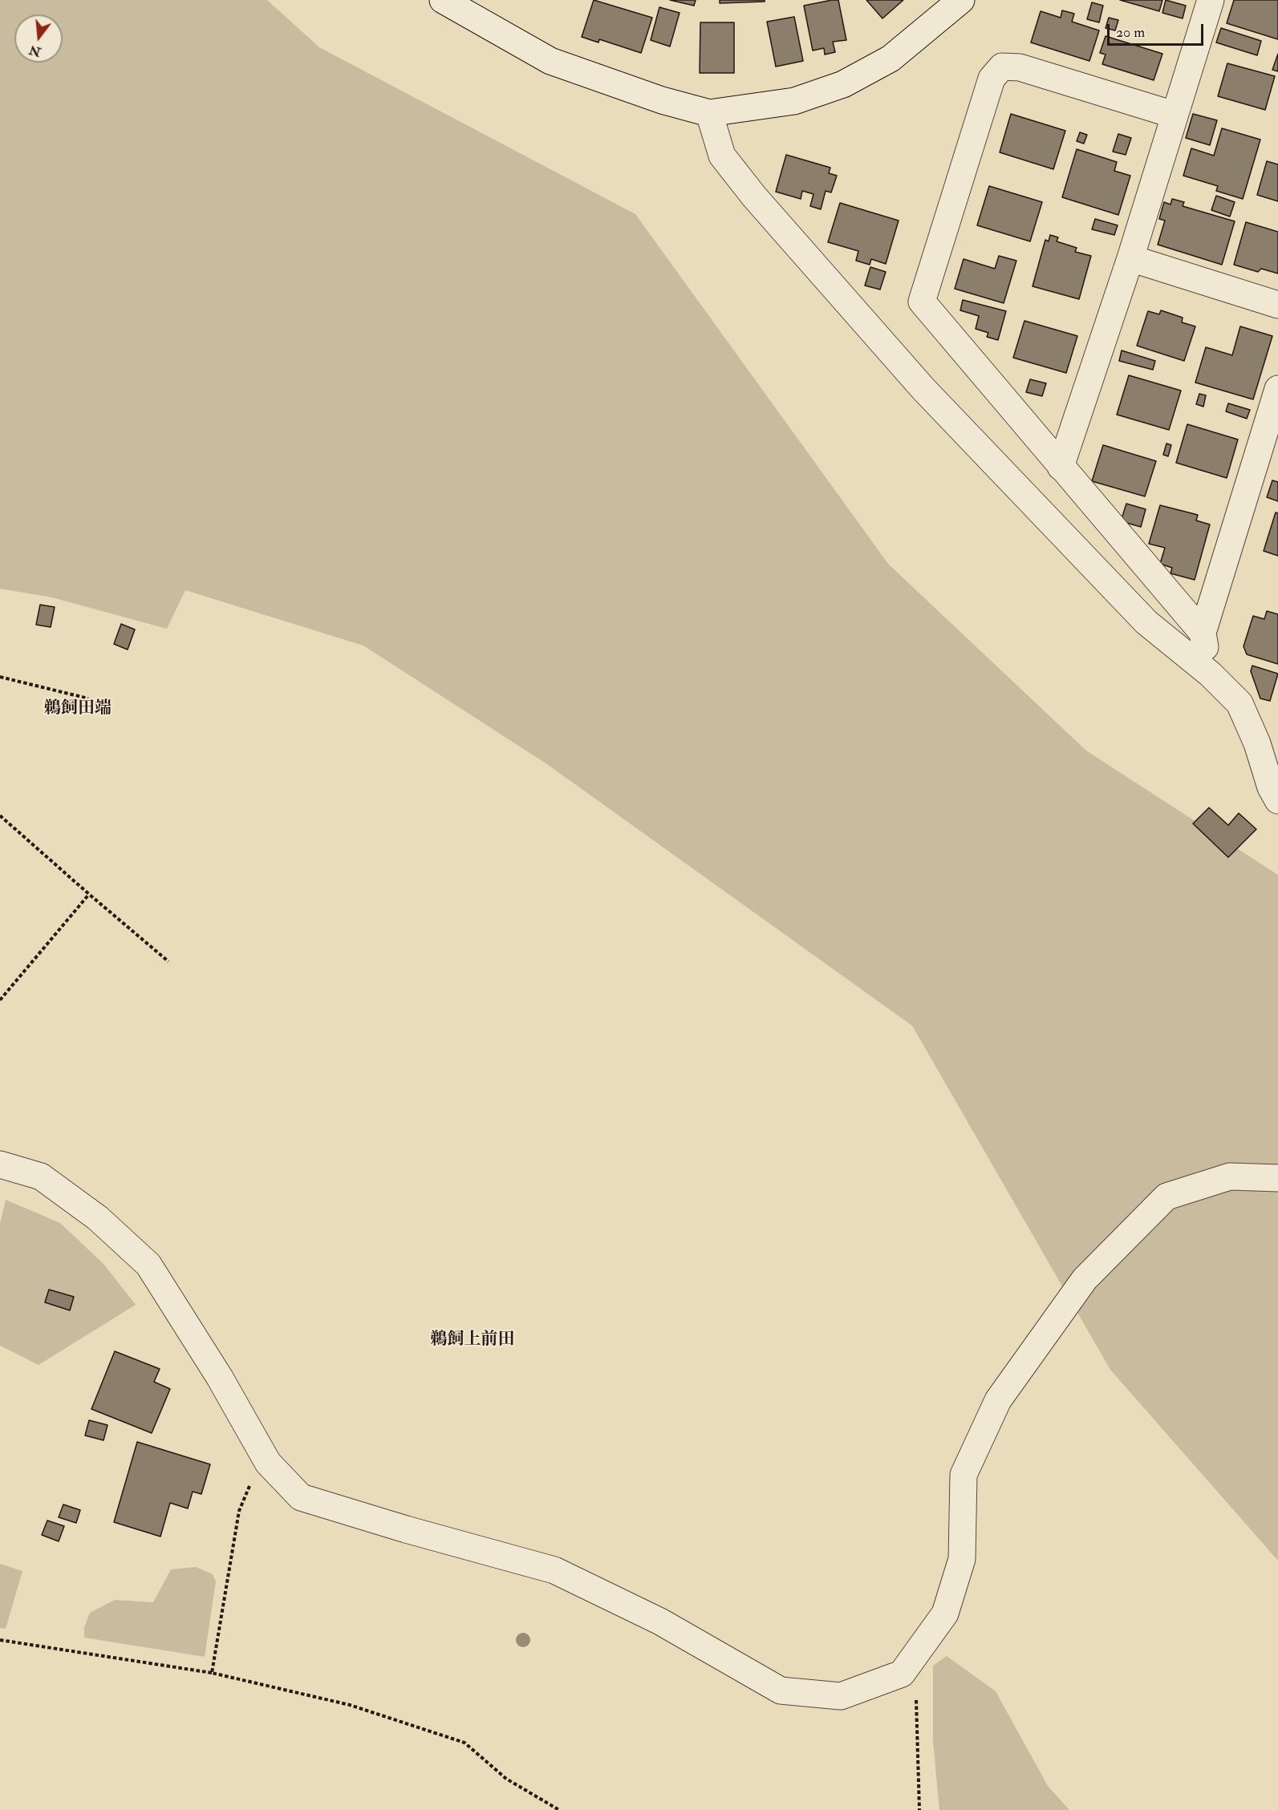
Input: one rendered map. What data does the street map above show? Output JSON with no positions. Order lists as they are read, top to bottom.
{
  "districts": ["鵜飼田端", "鵜飼上前田"],
  "scale_bar": "20 m",
  "north": "bottom"
}
